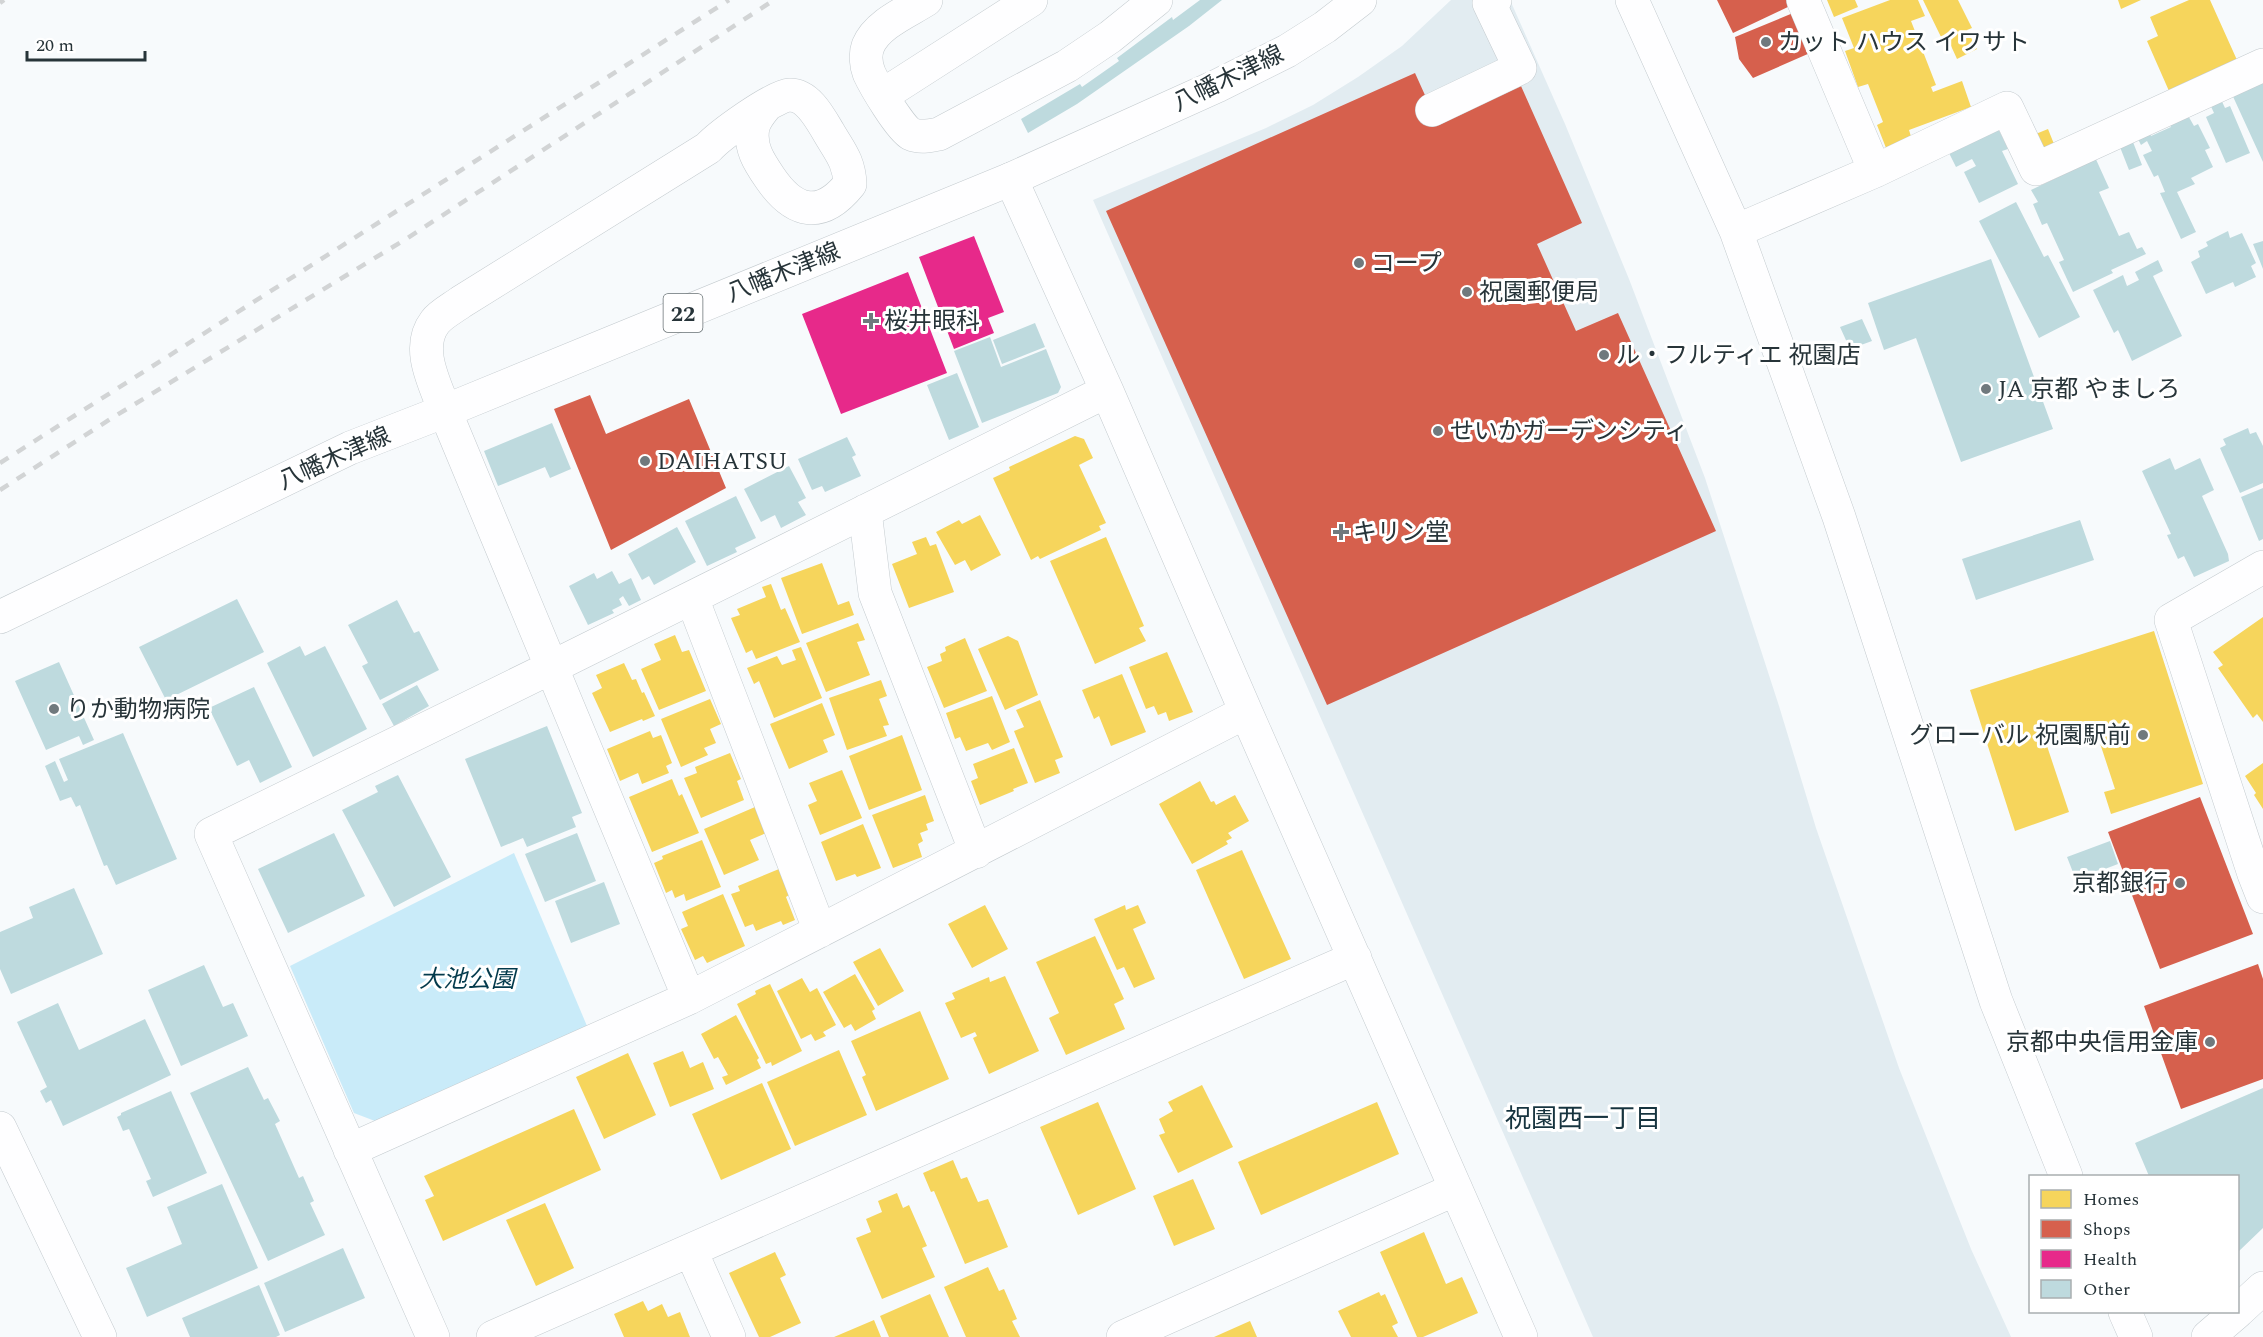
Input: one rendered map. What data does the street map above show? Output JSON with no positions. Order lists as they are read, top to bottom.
{
  "streets": {
    "street": ["八幡木津線", "22"]
  },
  "districts": ["祝園西一丁目"],
  "parks": ["大池公園"],
  "places": {
    "other": [
      "カット ハウス イワサト",
      "コープ",
      "祝園郵便局",
      "ル・フルティエ 祝園店",
      "JA 京都 やましろ",
      "せいかガーデンシティ",
      "DAIHATSU",
      "りか動物病院",
      "グローバル 祝園駅前",
      "京都銀行",
      "京都中央信用金庫"
    ],
    "health": ["桜井眼科", "キリン堂"]
  },
  "legend": [
    "Homes",
    "Shops",
    "Health",
    "Other"
  ],
  "scale_bar": "20 m"
}
